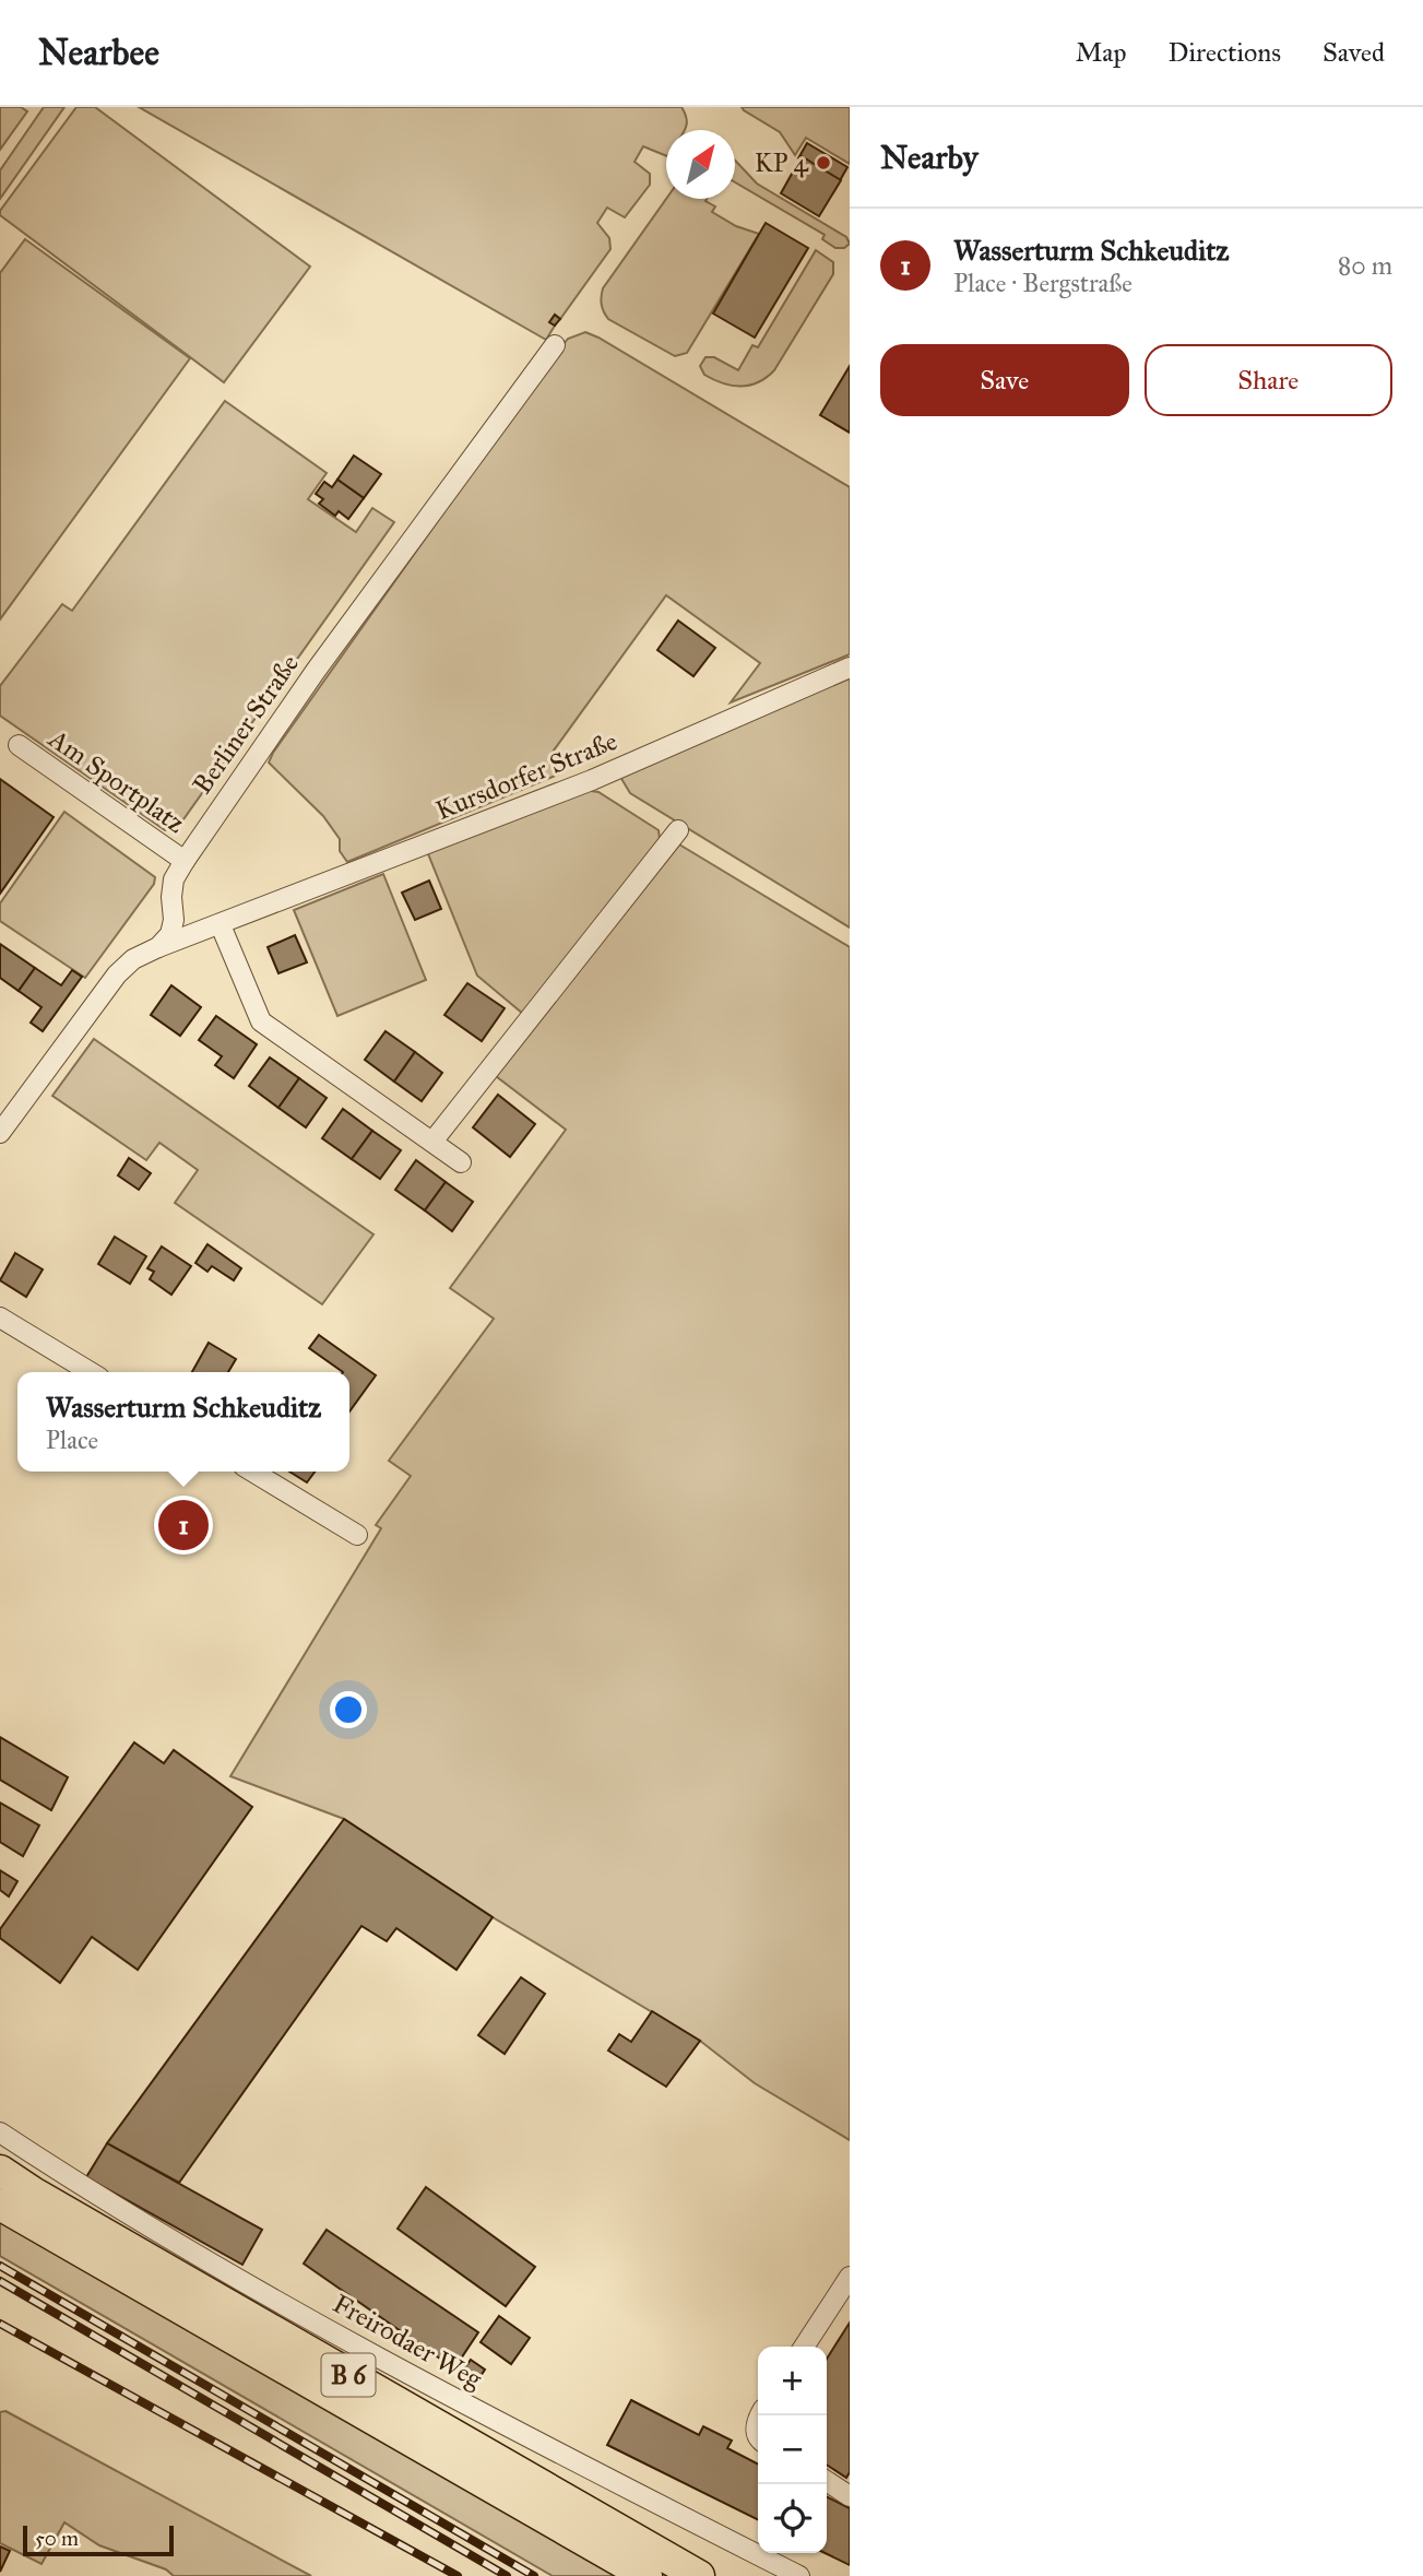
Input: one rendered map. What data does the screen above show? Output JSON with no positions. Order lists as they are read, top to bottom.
{
  "streets": {
    "main road": ["B 6"],
    "street": [
      "Berliner Straße",
      "Kursdorfer Straße",
      "Am Sportplatz",
      "Freirodaer Weg"
    ]
  },
  "crossings": [
    ["Berliner Straße", "Kursdorfer Straße"],
    ["Berliner Straße", "Am Sportplatz"]
  ],
  "places": ["KP 4"],
  "scale_bar": "50 m",
  "north": "top right",
  "page": {
    "header": "Nearbee",
    "nav": ["Map", "Directions", "Saved"],
    "heading": "Nearby",
    "list": [
      {
        "mark": "1",
        "name": "Wasserturm Schkeuditz",
        "note": "Place · Bergstraße",
        "value": "80 m"
      }
    ],
    "buttons": ["Save", "Share"],
    "popup": ["Wasserturm Schkeuditz", "Place"],
    "pins": "1",
    "map_buttons": ["+", "−"],
    "scale": "50 m"
  }
}
